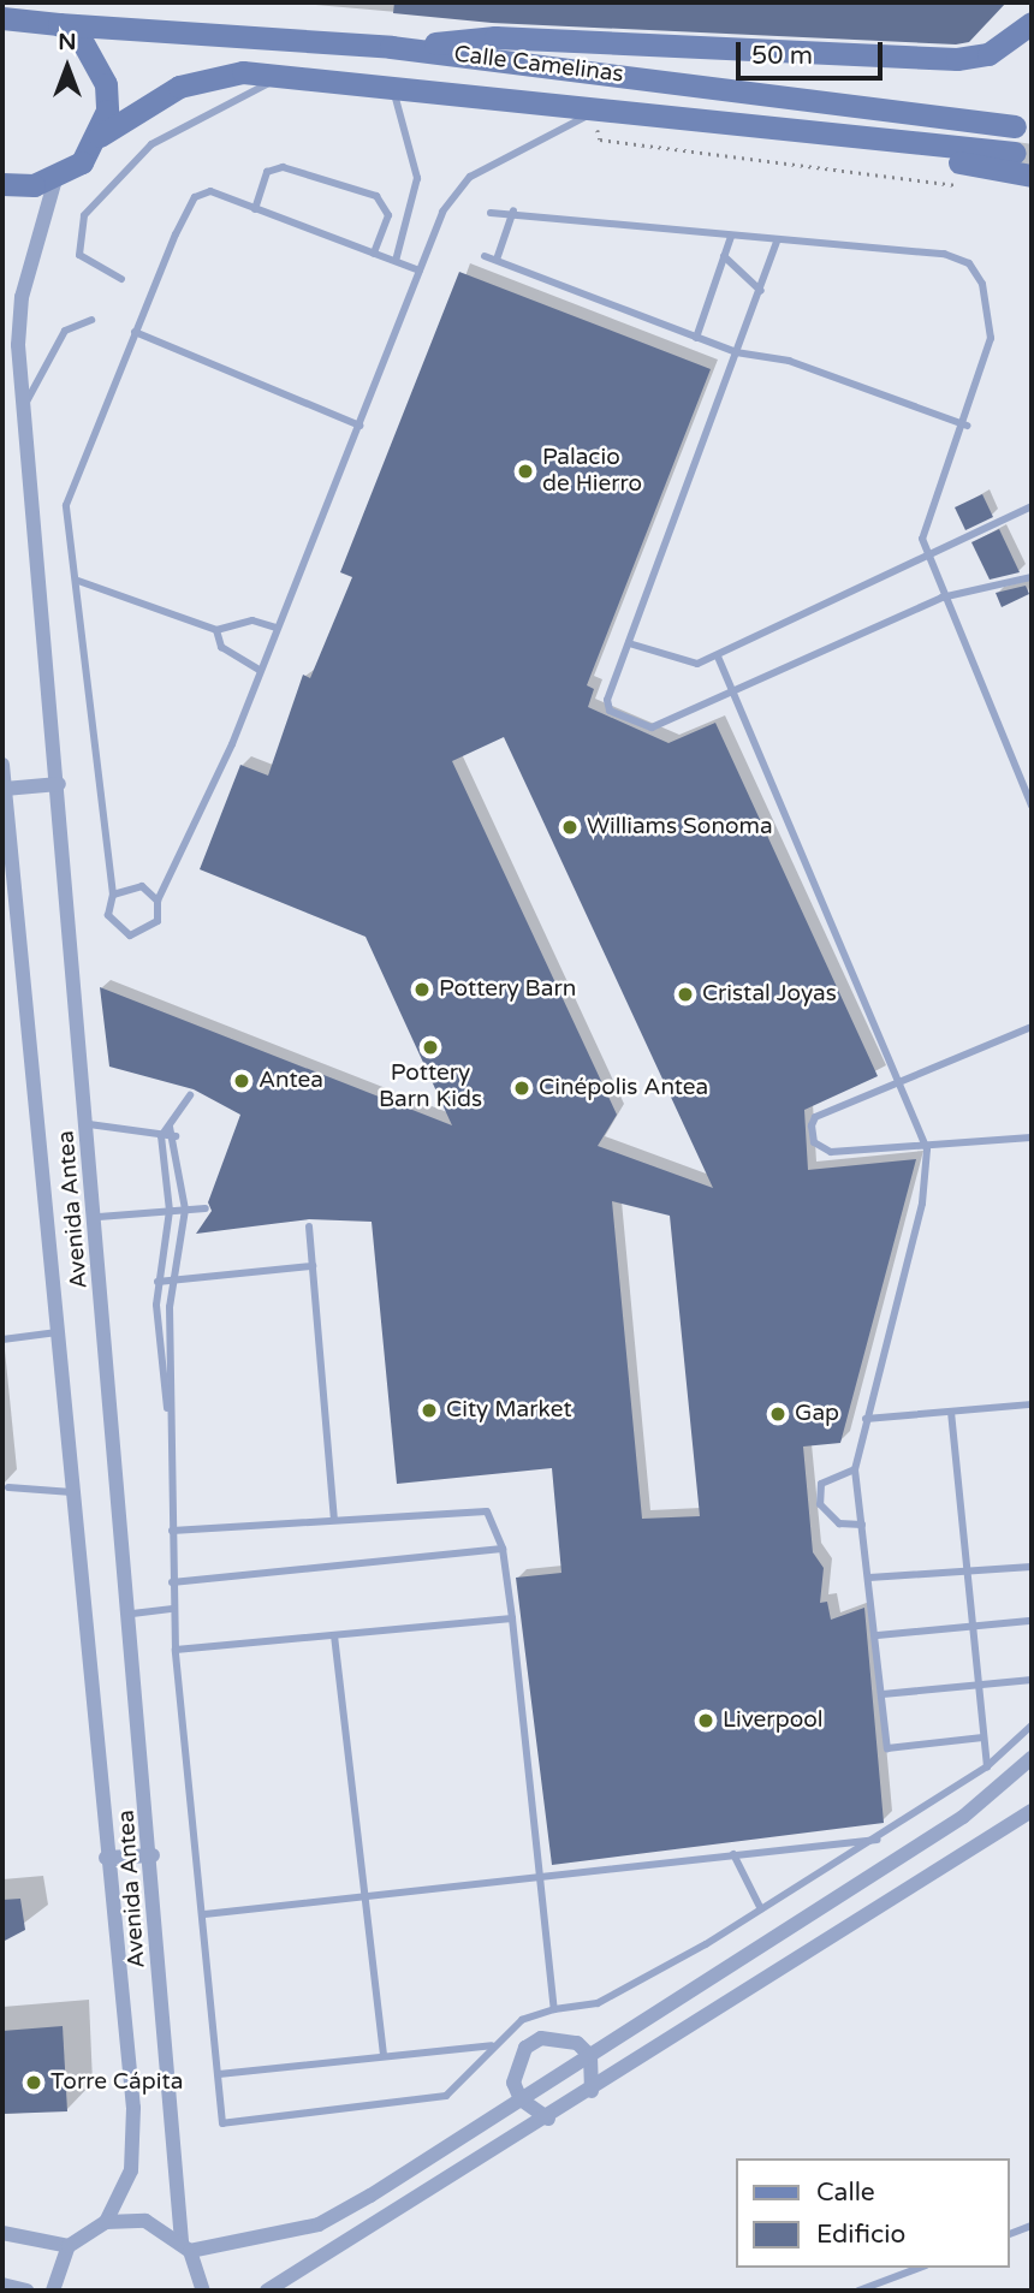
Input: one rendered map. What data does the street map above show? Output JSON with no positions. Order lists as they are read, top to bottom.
{
  "streets": {
    "main road": ["Calle Camelinas"],
    "street": ["Avenida Antea"]
  },
  "crossings": [
    ["Calle Camelinas", "Avenida Antea"]
  ],
  "places": [
    "Palacio de Hierro",
    "Williams Sonoma",
    "Pottery Barn",
    "Cristal Joyas",
    "Pottery Barn Kids",
    "Antea",
    "Cinépolis Antea",
    "City Market",
    "Gap",
    "Liverpool",
    "Torre Cápita"
  ],
  "legend": ["Calle", "Edificio"],
  "scale_bar": "50 m",
  "north": "top"
}
